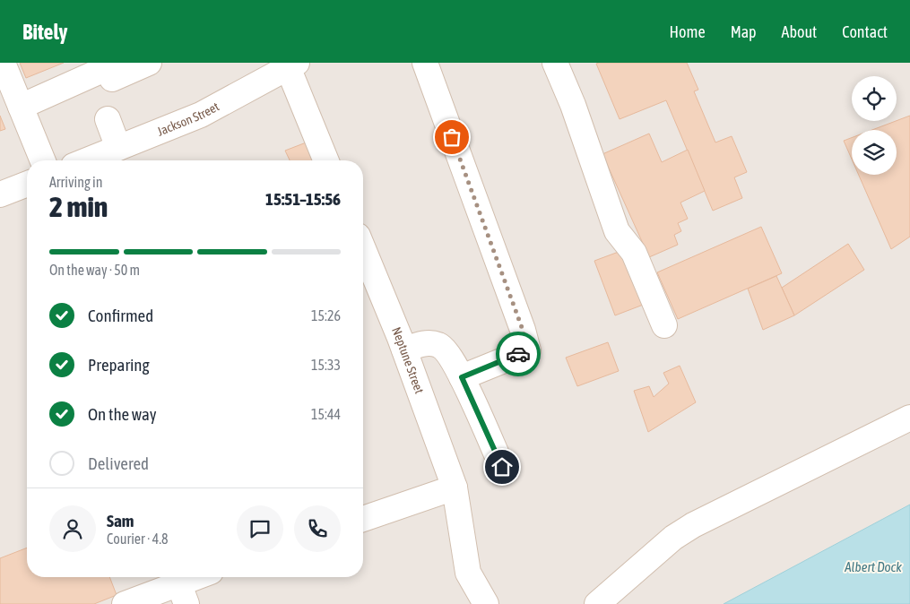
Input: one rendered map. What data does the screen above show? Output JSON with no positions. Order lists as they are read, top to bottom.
{
  "streets": {
    "street": ["Jackson Street", "Neptune Street"]
  },
  "water": ["Albert Dock"],
  "page": {
    "header": "Bitely",
    "nav": [
      "Home",
      "Map",
      "About",
      "Contact"
    ],
    "heading": ["2 min", "Arriving in", "15:51–15:56"],
    "panel": ["Sam", "Courier · 4.8"],
    "bar": "On the way · 50 m",
    "list": [
      ["Confirmed", "15:26"],
      ["Preparing", "15:33"],
      ["On the way", "15:44"],
      "Delivered"
    ]
  }
}
